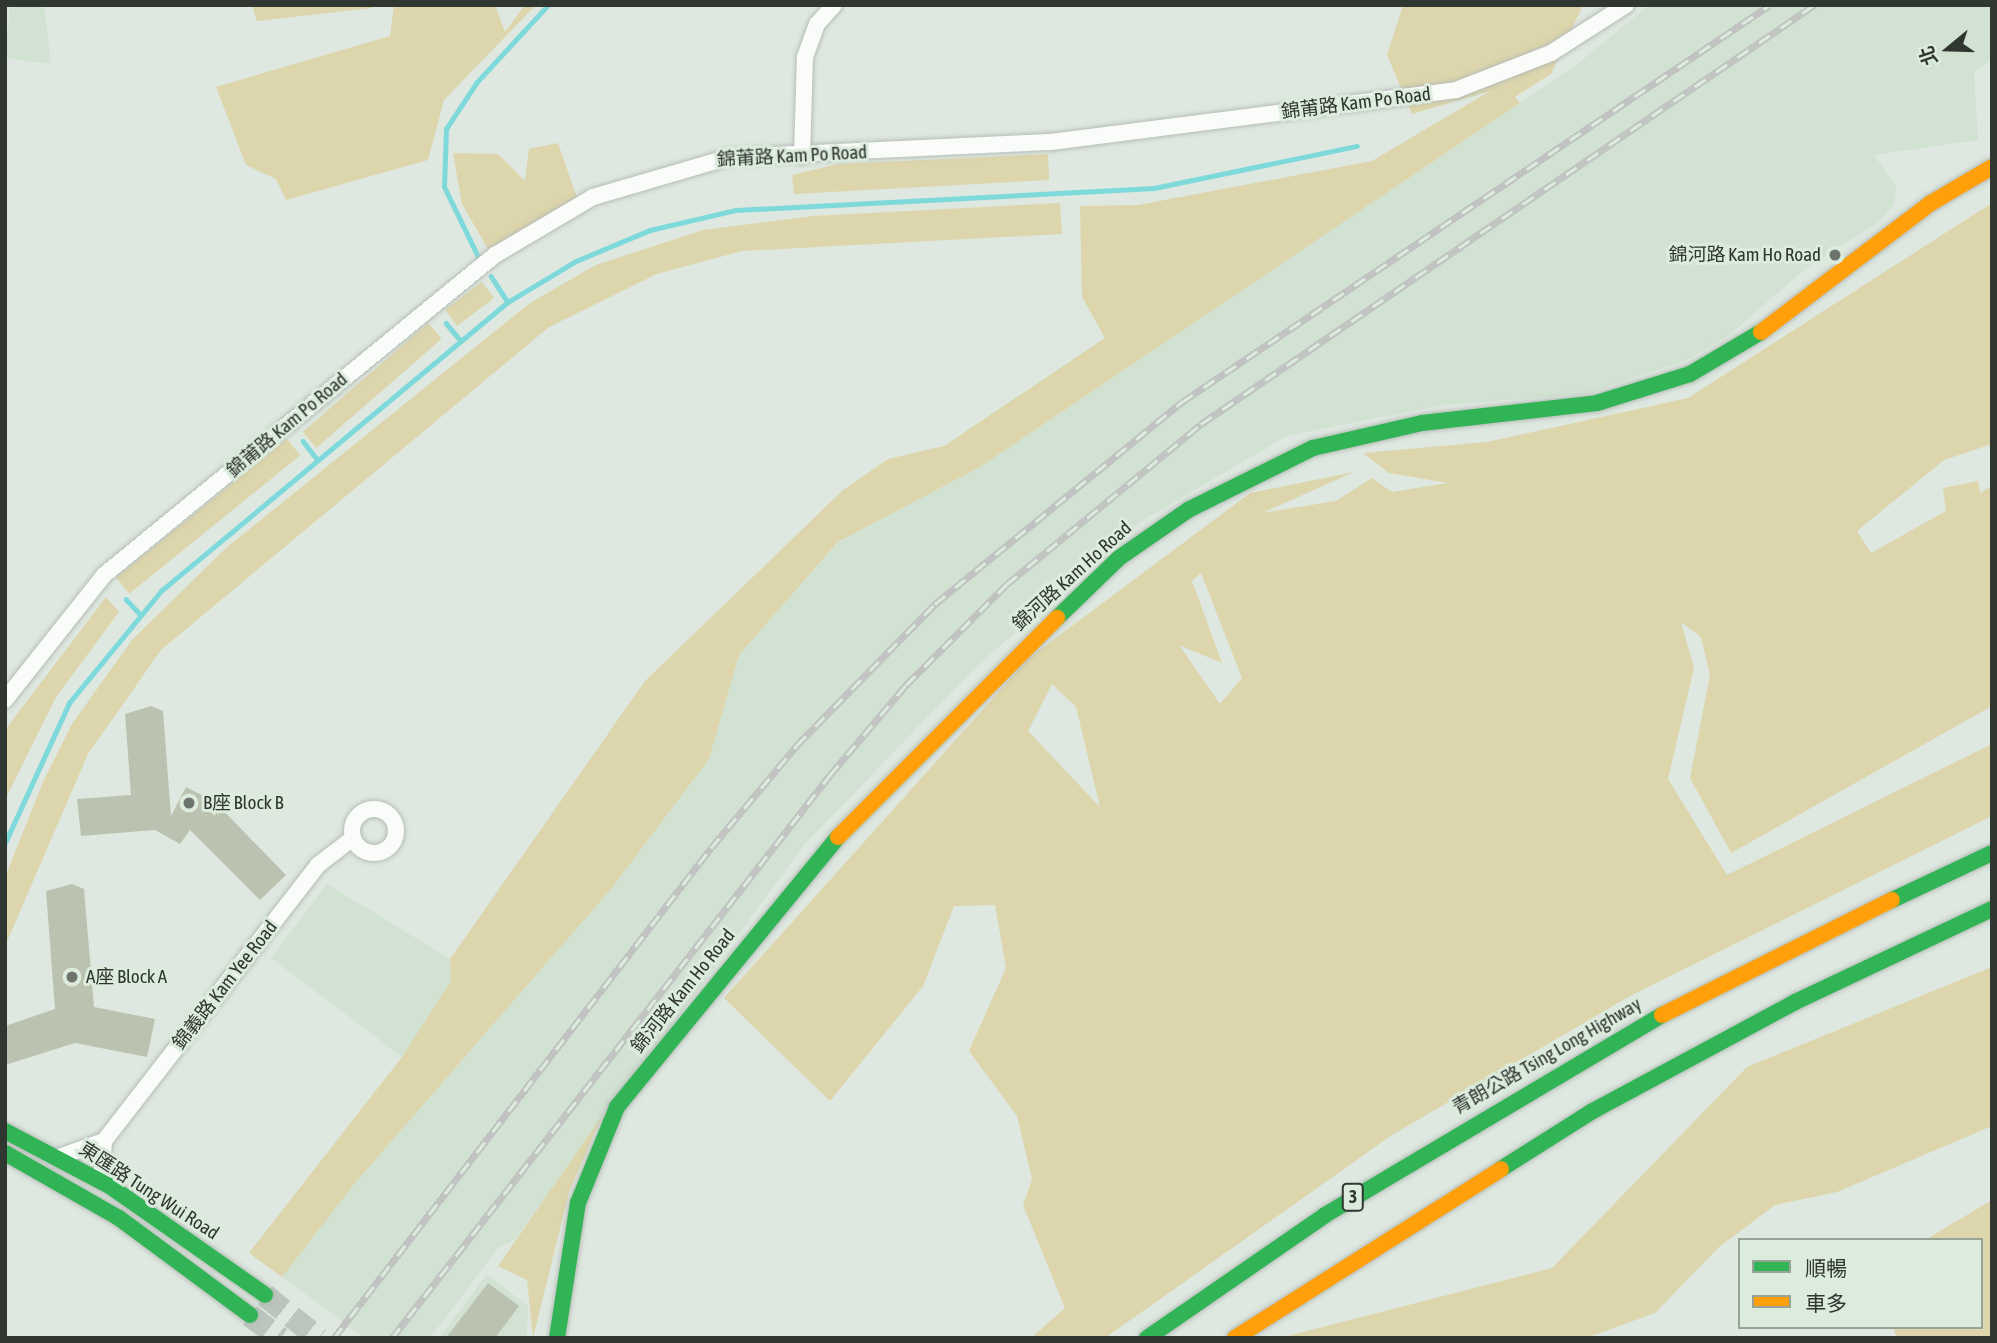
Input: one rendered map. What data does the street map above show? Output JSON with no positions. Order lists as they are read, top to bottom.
{
  "streets": {
    "main road": [
      "錦河路 Kam Ho Road",
      "青朗公路 Tsing Long Highway",
      "東匯路 Tung Wui Road",
      "3"
    ],
    "street": ["錦莆路 Kam Po Road", "錦義路 Kam Yee Road"]
  },
  "places": ["錦河路 Kam Ho Road", "B座 Block B", "A座 Block A"],
  "legend": ["順暢", "車多"],
  "north": "left"
}
